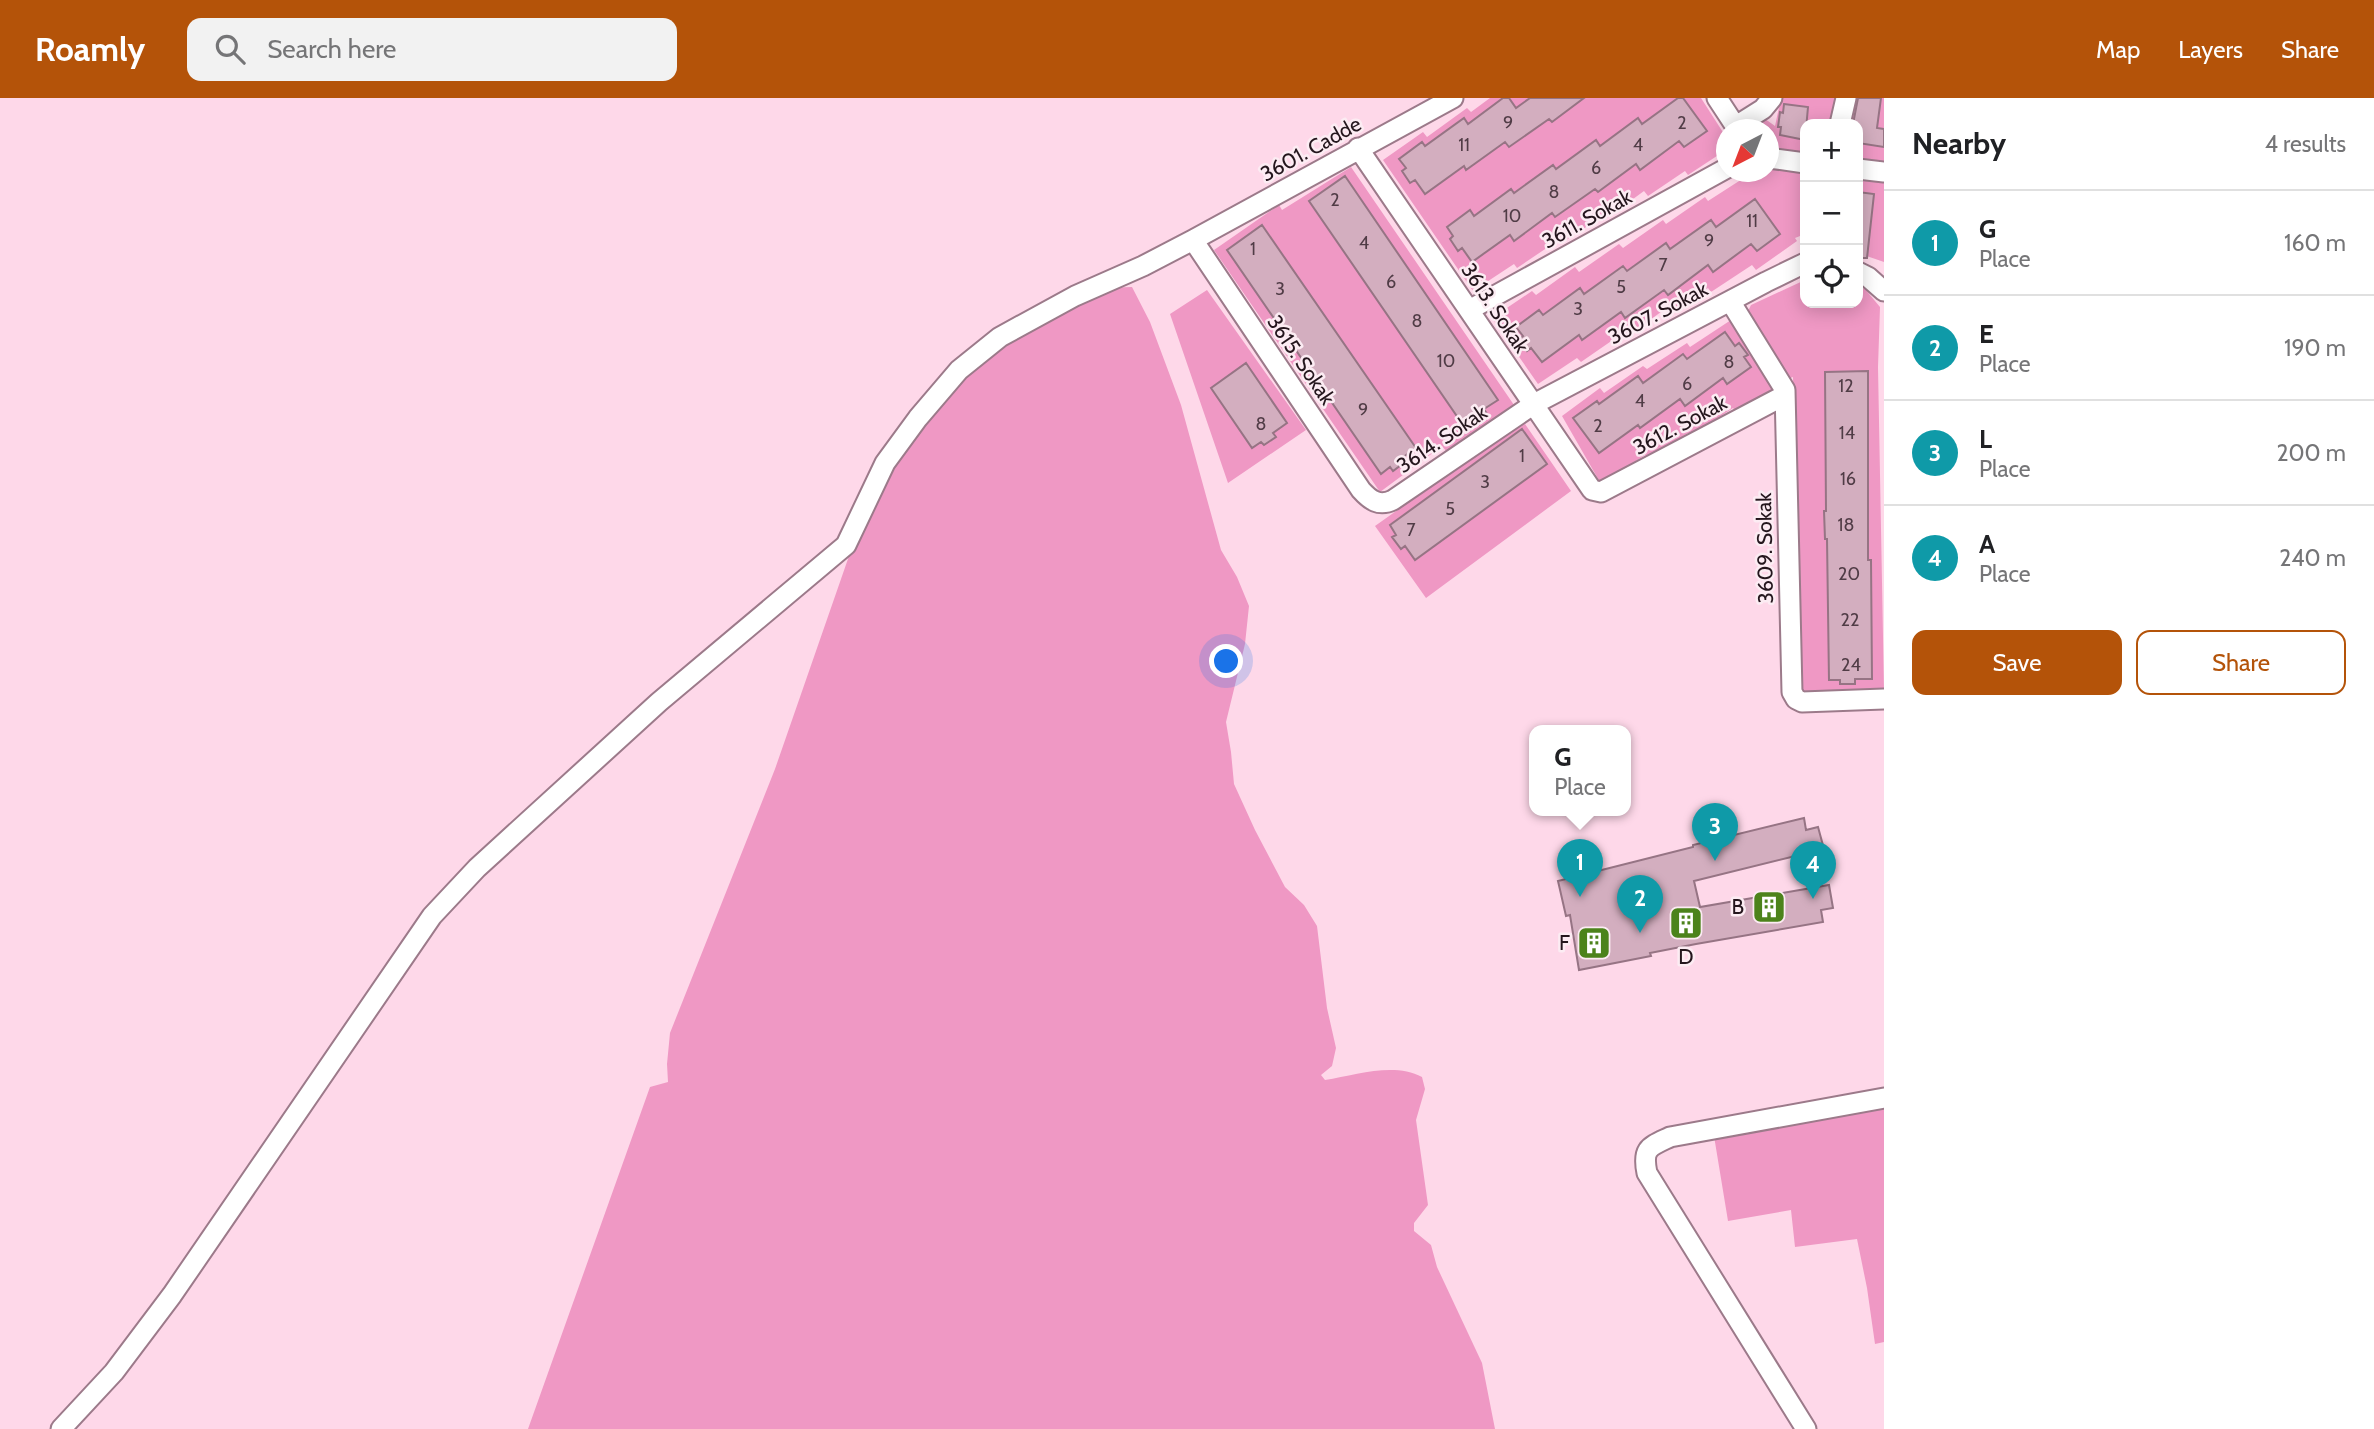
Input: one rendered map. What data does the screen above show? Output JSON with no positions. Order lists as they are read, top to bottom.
{
  "streets": {
    "street": [
      "3601. Cadde",
      "3611. Sokak",
      "3613. Sokak",
      "3607. Sokak",
      "3615. Sokak",
      "3612. Sokak",
      "3614. Sokak",
      "3609. Sokak"
    ]
  },
  "crossings": [
    ["3601. Cadde", "3613. Sokak"],
    ["3601. Cadde", "3615. Sokak"],
    ["3611. Sokak", "3613. Sokak"],
    ["3613. Sokak", "3607. Sokak"],
    ["3613. Sokak", "3612. Sokak"],
    ["3613. Sokak", "3614. Sokak"],
    ["3607. Sokak", "3614. Sokak"],
    ["3615. Sokak", "3614. Sokak"],
    ["3612. Sokak", "3609. Sokak"]
  ],
  "places": {
    "building": ["B", "D", "F"]
  },
  "house_numbers": [
    "9",
    "2",
    "11",
    "4",
    "6",
    "8",
    "2",
    "10",
    "11",
    "9",
    "4",
    "1",
    "7",
    "6",
    "5",
    "3",
    "3",
    "8",
    "10",
    "8",
    "6",
    "12",
    "4",
    "9",
    "8",
    "2",
    "14",
    "1",
    "16",
    "3",
    "5",
    "18",
    "7",
    "20",
    "22",
    "24"
  ],
  "north": "bottom left",
  "page": {
    "header": "Roamly",
    "search": "Search here",
    "nav": ["Map", "Layers", "Share"],
    "heading": ["Nearby", "4 results"],
    "map_buttons": ["+", "−"],
    "list": [
      {
        "mark": "1",
        "name": "G",
        "note": "Place",
        "value": "160 m"
      },
      {
        "mark": "2",
        "name": "E",
        "note": "Place",
        "value": "190 m"
      },
      {
        "mark": "3",
        "name": "L",
        "note": "Place",
        "value": "200 m"
      },
      {
        "mark": "4",
        "name": "A",
        "note": "Place",
        "value": "240 m"
      }
    ],
    "buttons": ["Save", "Share"],
    "popup": ["G", "Place"],
    "pins": [
      "3",
      "1",
      "4",
      "2"
    ]
  }
}
